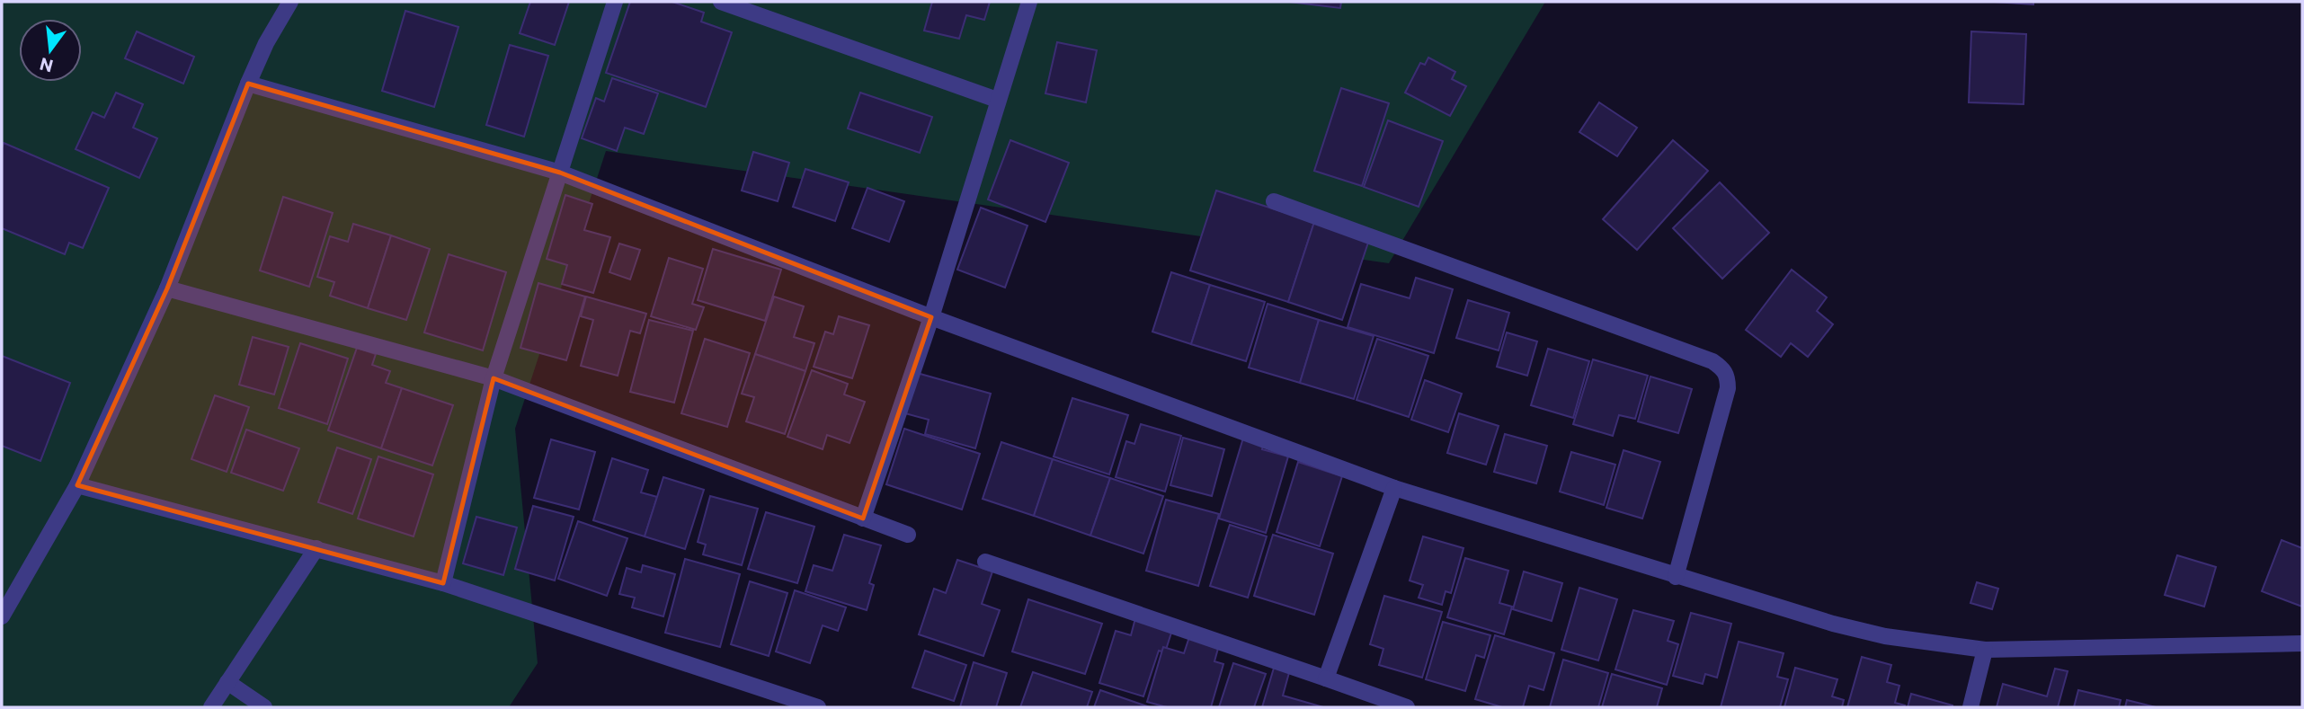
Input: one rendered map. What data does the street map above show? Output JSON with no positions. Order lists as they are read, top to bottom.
{
  "north": "bottom"
}
